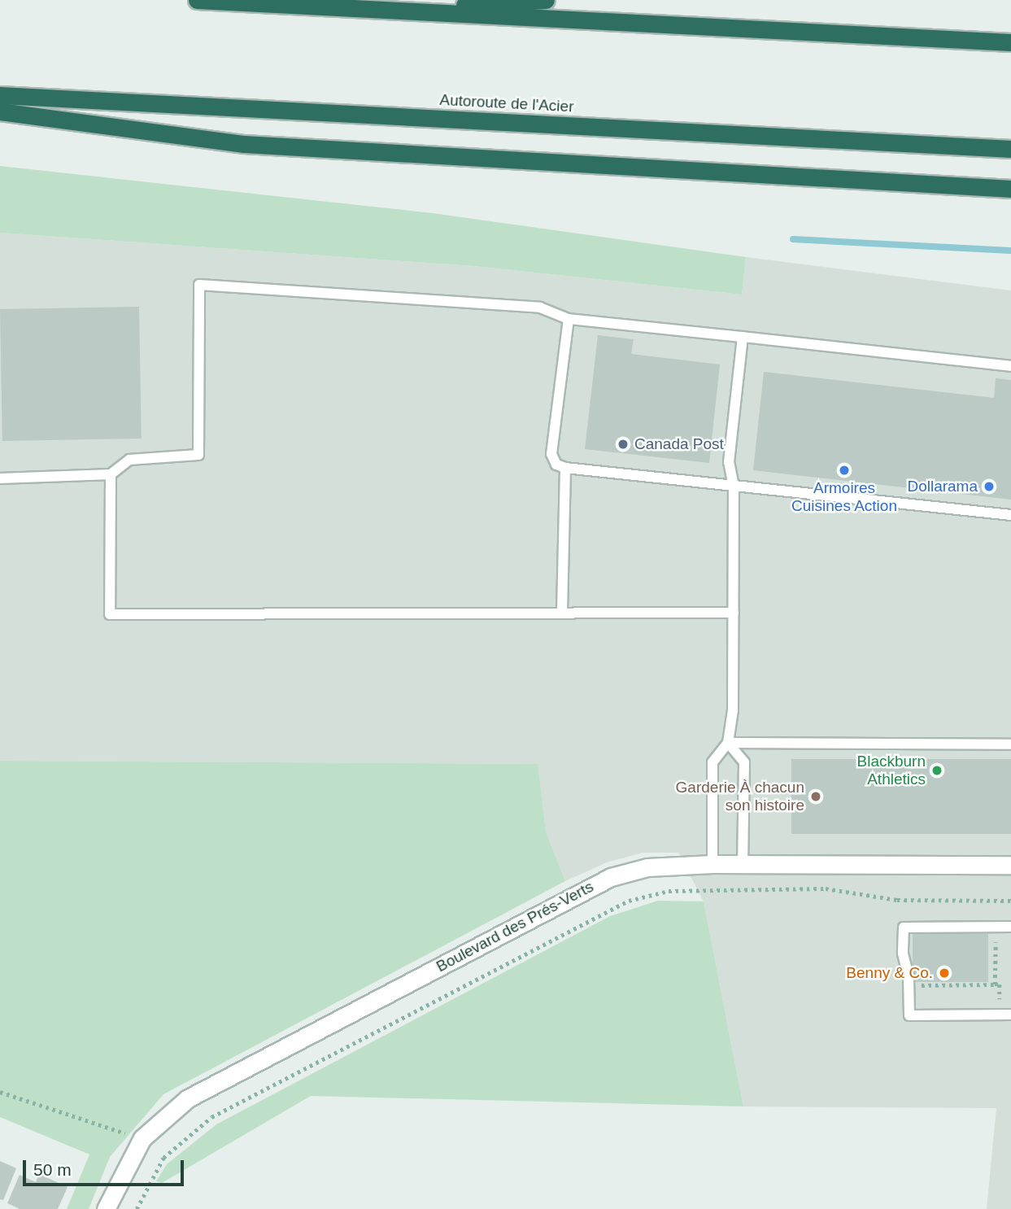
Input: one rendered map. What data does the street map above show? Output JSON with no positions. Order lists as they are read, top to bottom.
{
  "streets": {
    "highway": ["Autoroute de l'Acier"],
    "street": ["Boulevard des Prés-Verts"]
  },
  "places": [
    "Canada Post",
    "Armoires Cuisines Action",
    "Dollarama",
    "Blackburn Athletics",
    "Garderie À chacun son histoire",
    "Benny & Co."
  ],
  "scale_bar": "50 m"
}
